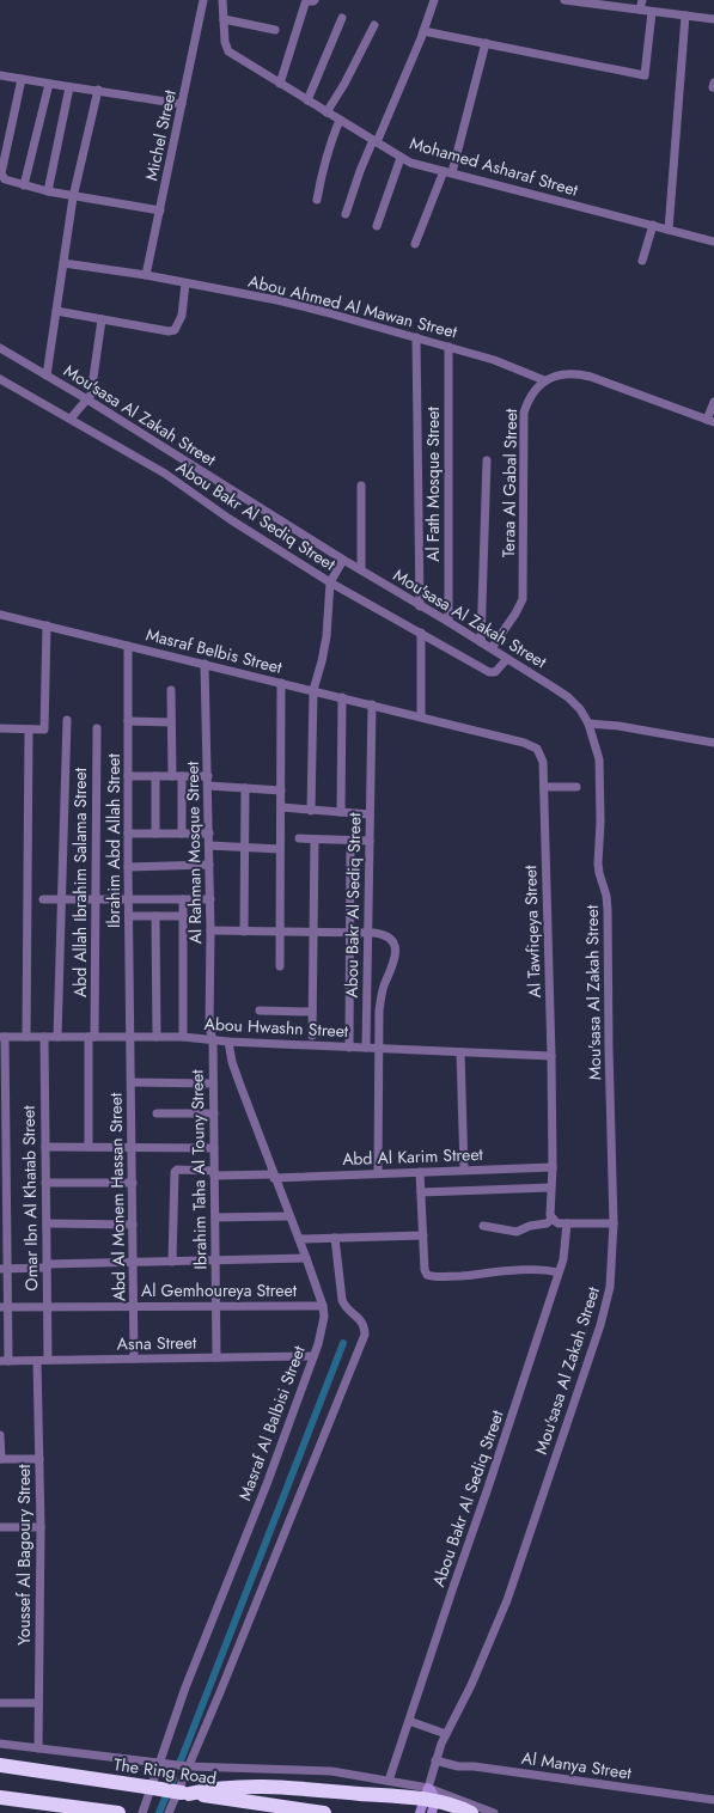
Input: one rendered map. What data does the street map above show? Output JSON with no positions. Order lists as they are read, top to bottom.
{
  "streets": {
    "highway": ["The Ring Road"],
    "street": [
      "Michel Street",
      "Mohamed Asharaf Street",
      "Abou Ahmed Al Mawan Street",
      "Mou'sasa Al Zakah Street",
      "Teraa Al Gabal Street",
      "Al Fath Mosque Street",
      "Abou Bakr Al Sediq Street",
      "Masraf Belbis Street",
      "Ibrahim Abd Allah Street",
      "Al Rahman Mosque Street",
      "Abd Allah Ibrahim Salama Street",
      "Al Tawfiqeya Street",
      "Abou Hwashn Street",
      "Abd Al Karim Street",
      "Ibrahim Taha Al Touny Street",
      "Abd Al Monem Hassan Street",
      "Omar Ibn Al Khatab Street",
      "Al Gemhoureya Street",
      "Asna Street",
      "Masraf Al Balbisi Street",
      "Youssef Al Bagoury Street",
      "Al Manya Street"
    ]
  },
  "crossings": [
    ["Michel Street", "Abou Ahmed Al Mawan Street"],
    ["Abou Ahmed Al Mawan Street", "Teraa Al Gabal Street"],
    ["Abou Ahmed Al Mawan Street", "Al Fath Mosque Street"],
    ["Mou'sasa Al Zakah Street", "Teraa Al Gabal Street"],
    ["Mou'sasa Al Zakah Street", "Al Fath Mosque Street"],
    ["Mou'sasa Al Zakah Street", "Abou Bakr Al Sediq Street"],
    ["Mou'sasa Al Zakah Street", "Al Manya Street"],
    ["Abou Bakr Al Sediq Street", "Masraf Belbis Street"],
    ["Abou Bakr Al Sediq Street", "Abou Hwashn Street"],
    ["Masraf Belbis Street", "Ibrahim Abd Allah Street"],
    ["Masraf Belbis Street", "Al Rahman Mosque Street"],
    ["Masraf Belbis Street", "Al Tawfiqeya Street"],
    ["Ibrahim Abd Allah Street", "Abou Hwashn Street"],
    ["Ibrahim Abd Allah Street", "Abd Al Monem Hassan Street"],
    ["Al Rahman Mosque Street", "Abou Hwashn Street"],
    ["Al Rahman Mosque Street", "Ibrahim Taha Al Touny Street"],
    ["Abd Allah Ibrahim Salama Street", "Abou Hwashn Street"],
    ["Al Tawfiqeya Street", "Abou Hwashn Street"],
    ["Al Tawfiqeya Street", "Abd Al Karim Street"],
    ["Abou Hwashn Street", "Ibrahim Taha Al Touny Street"],
    ["Abou Hwashn Street", "Abd Al Monem Hassan Street"],
    ["Abou Hwashn Street", "Omar Ibn Al Khatab Street"],
    ["Abou Hwashn Street", "Masraf Al Balbisi Street"],
    ["Abd Al Karim Street", "Ibrahim Taha Al Touny Street"],
    ["Abd Al Karim Street", "Masraf Al Balbisi Street"],
    ["Ibrahim Taha Al Touny Street", "Al Gemhoureya Street"],
    ["Ibrahim Taha Al Touny Street", "Asna Street"],
    ["Abd Al Monem Hassan Street", "Al Gemhoureya Street"],
    ["Abd Al Monem Hassan Street", "Asna Street"],
    ["Omar Ibn Al Khatab Street", "Al Gemhoureya Street"],
    ["Omar Ibn Al Khatab Street", "Asna Street"],
    ["Al Gemhoureya Street", "Masraf Al Balbisi Street"],
    ["Asna Street", "Masraf Al Balbisi Street"],
    ["Asna Street", "Youssef Al Bagoury Street"]
  ]
}
